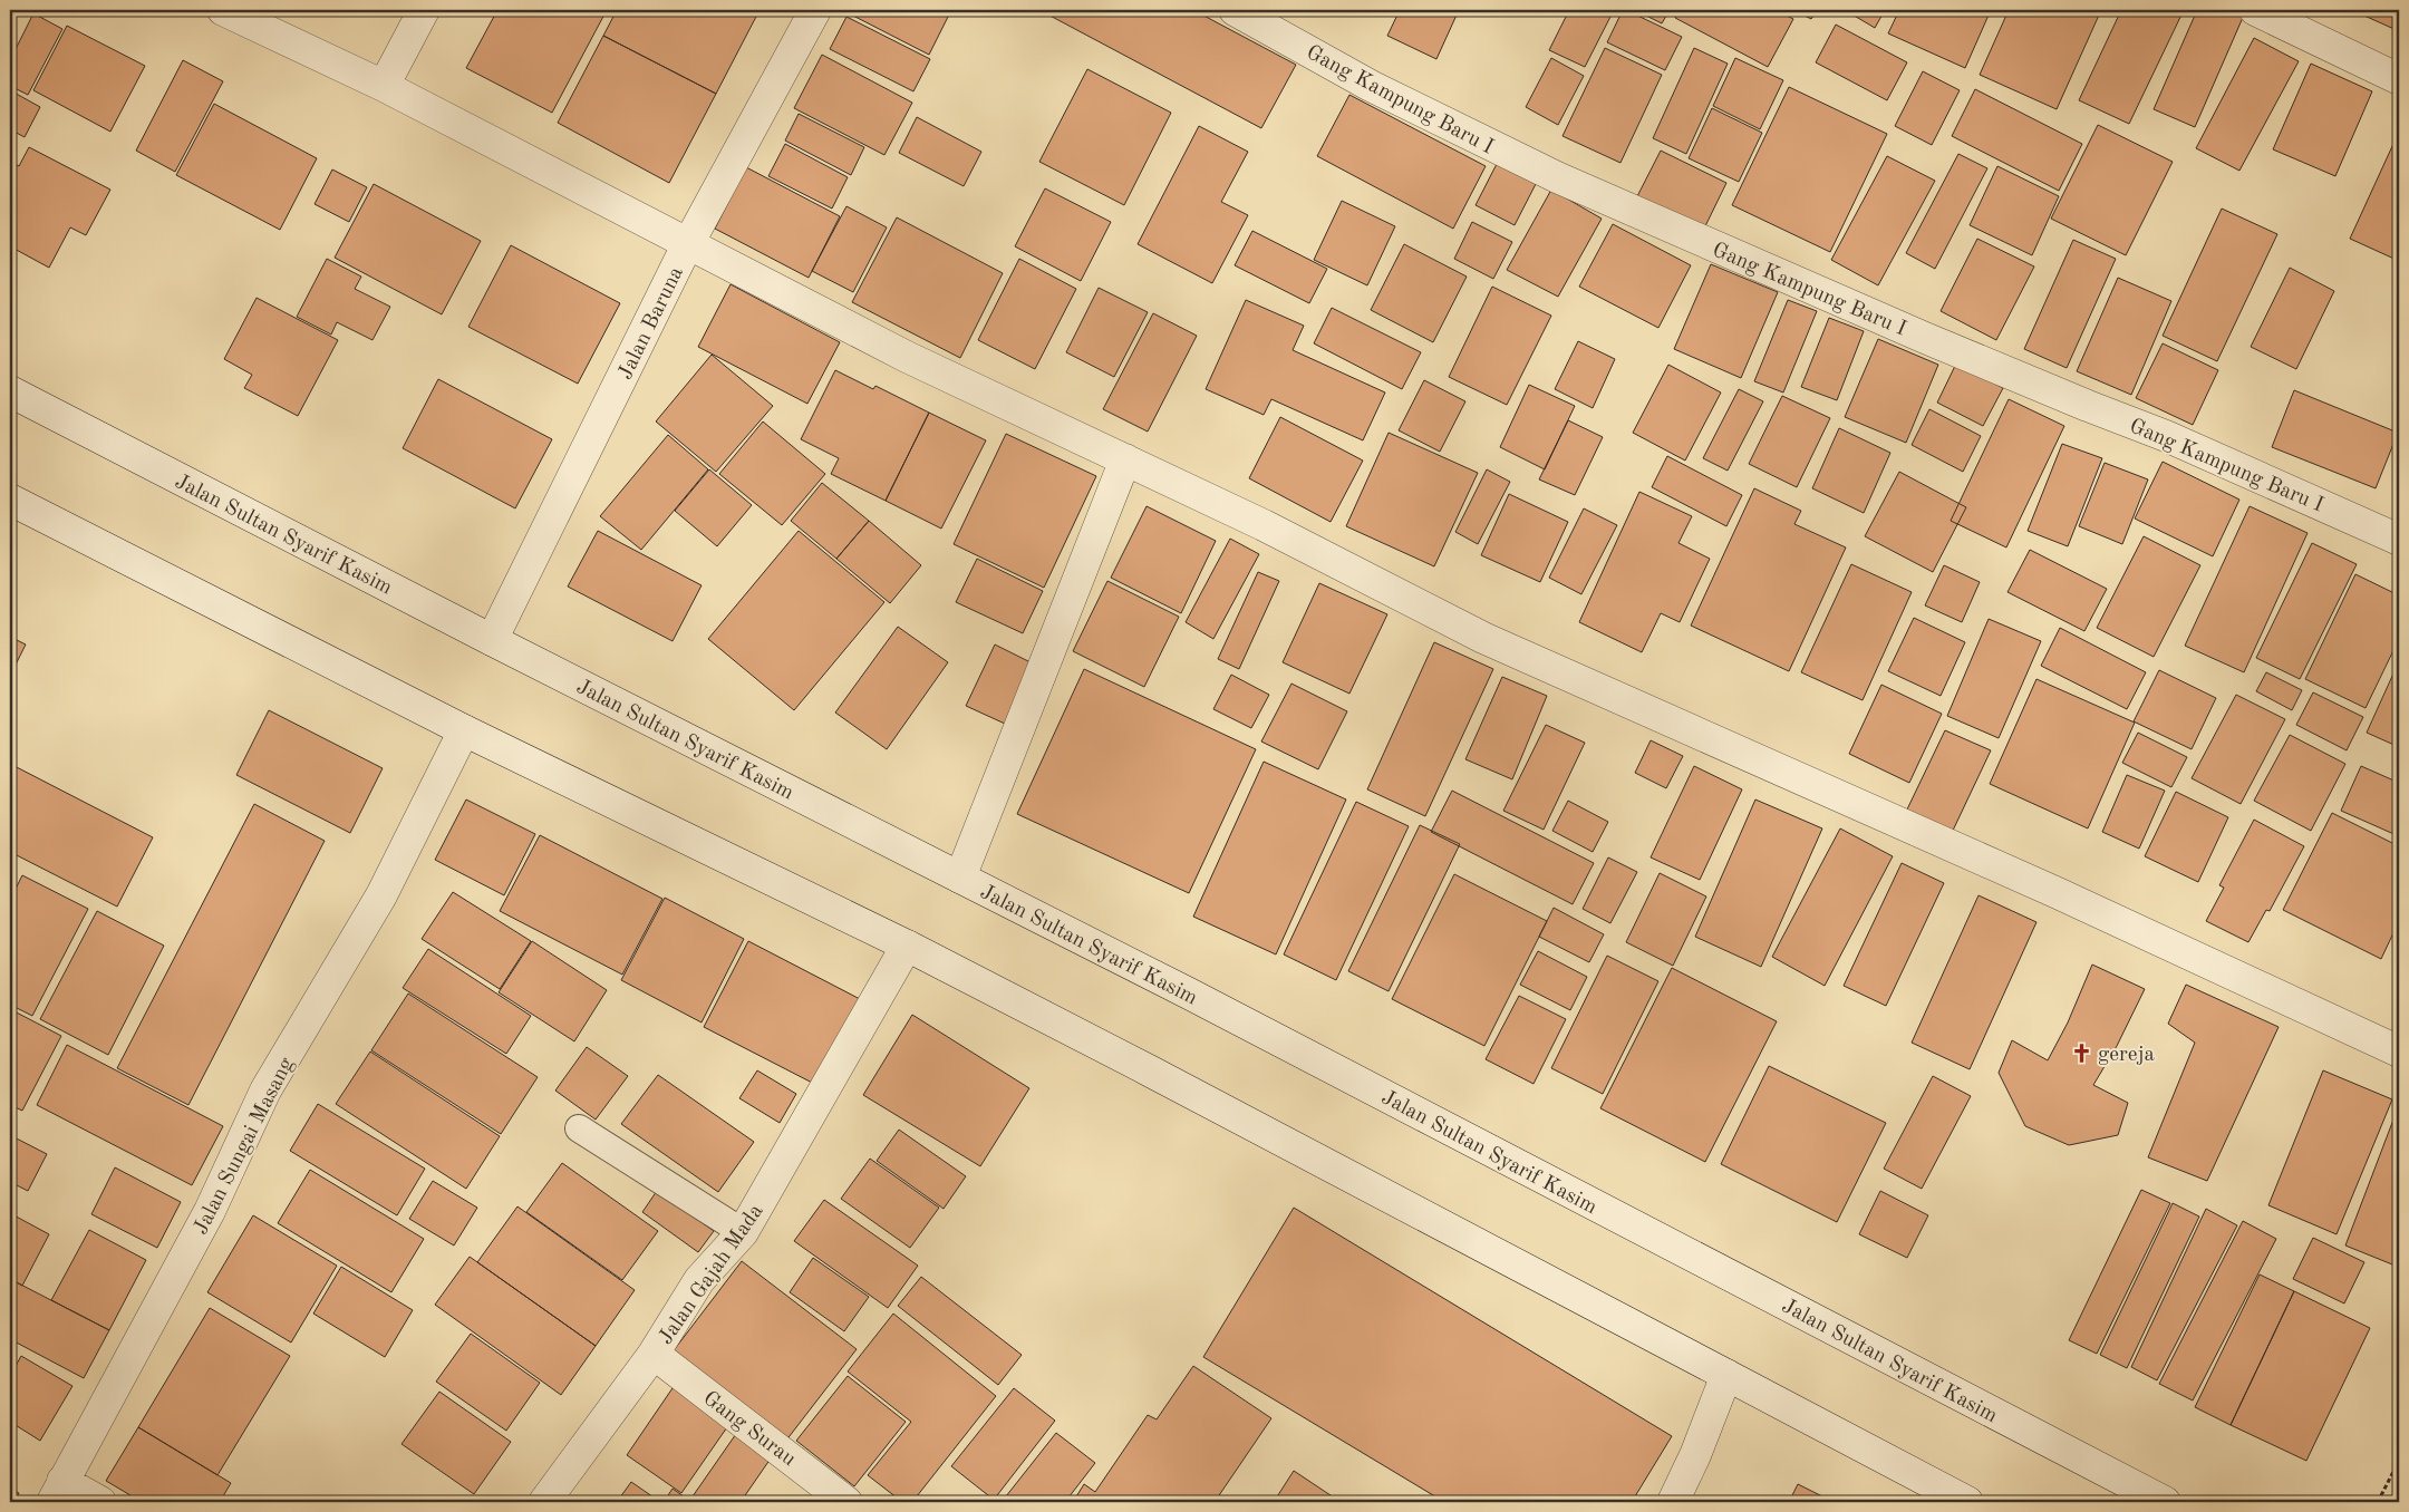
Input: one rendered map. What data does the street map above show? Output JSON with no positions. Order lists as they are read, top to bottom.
{
  "streets": {
    "street": [
      "Gang Kampung Baru I",
      "Jalan Baruna",
      "Jalan Sultan Syarif Kasim",
      "Jalan Sungai Masang",
      "Jalan Gajah Mada",
      "Gang Surau"
    ]
  },
  "crossings": [
    ["Jalan Baruna", "Jalan Sultan Syarif Kasim"],
    ["Jalan Gajah Mada", "Gang Surau"]
  ],
  "places": {
    "church": ["gereja"]
  }
}
